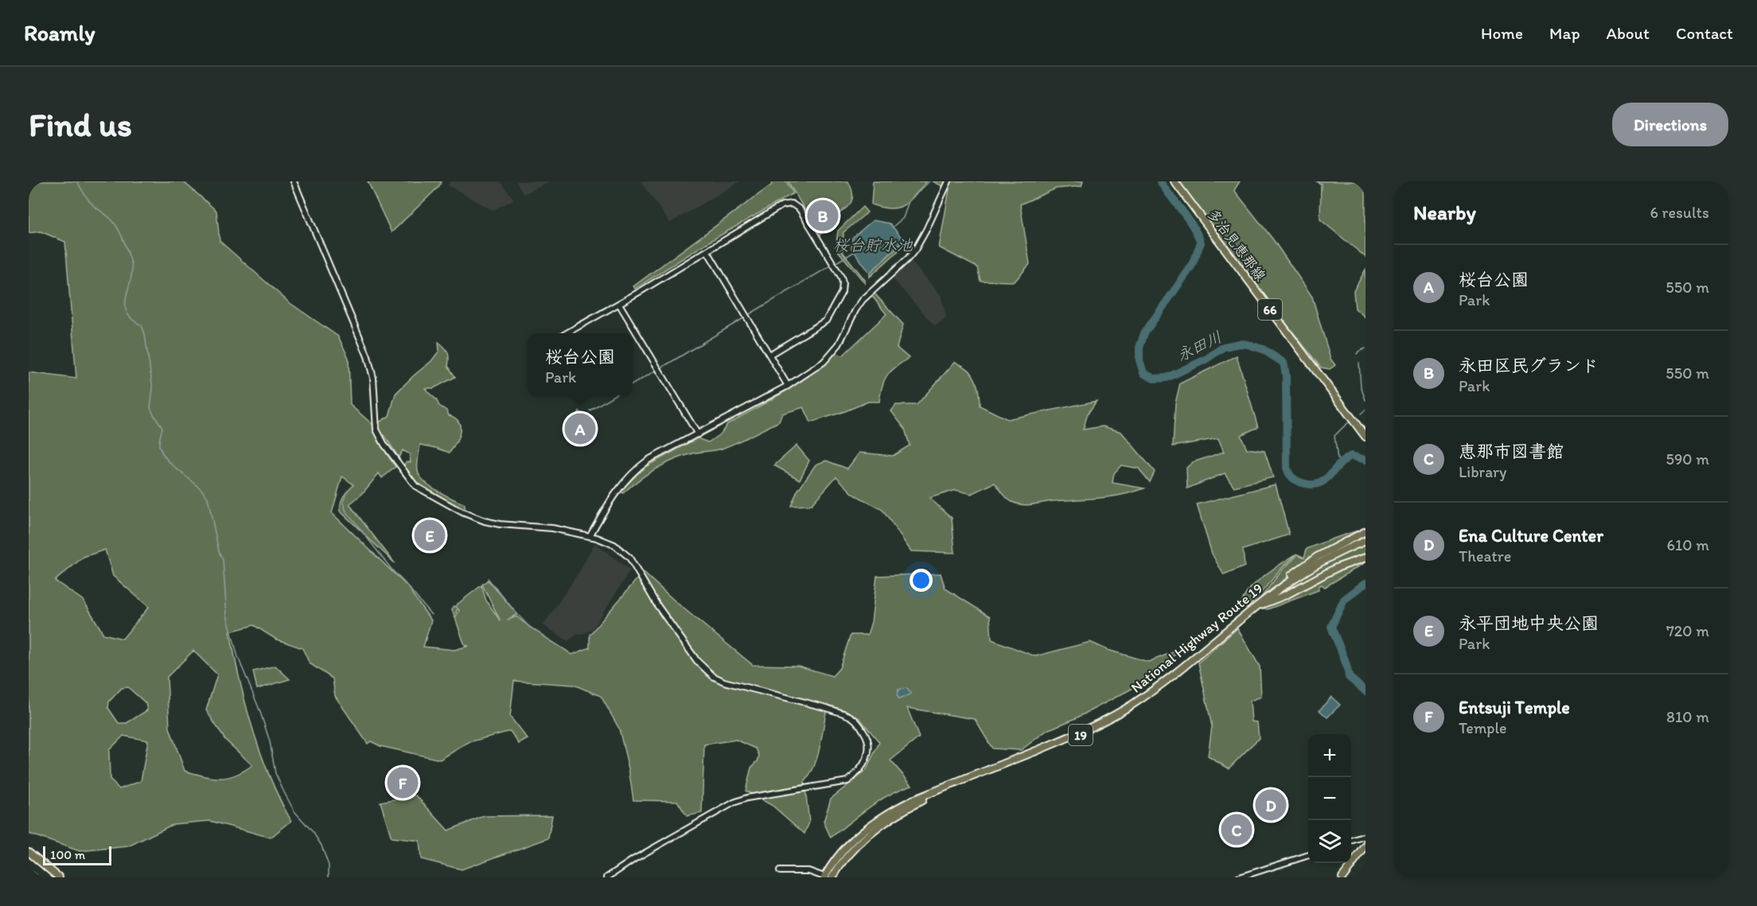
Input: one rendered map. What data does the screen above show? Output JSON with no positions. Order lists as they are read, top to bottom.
{
  "streets": {
    "main road": [
      "多治見恵那線",
      "66",
      "National Highway Route 19",
      "19"
    ]
  },
  "water": ["桜台貯水池", "永田川"],
  "scale_bar": "100 m",
  "page": {
    "header": "Roamly",
    "nav": [
      "Home",
      "Map",
      "About",
      "Contact"
    ],
    "buttons": "Directions",
    "title": "Find us",
    "heading": ["Nearby", "6 results"],
    "pins": [
      "B",
      "A",
      "E",
      "F",
      "D",
      "C"
    ],
    "list": [
      {
        "mark": "A",
        "name": "桜台公園",
        "note": "Park",
        "value": "550 m"
      },
      {
        "mark": "B",
        "name": "永田区民グランド",
        "note": "Park",
        "value": "550 m"
      },
      {
        "mark": "C",
        "name": "恵那市図書館",
        "note": "Library",
        "value": "590 m"
      },
      {
        "mark": "D",
        "name": "Ena Culture Center",
        "note": "Theatre",
        "value": "610 m"
      },
      {
        "mark": "E",
        "name": "永平団地中央公園",
        "note": "Park",
        "value": "720 m"
      },
      {
        "mark": "F",
        "name": "Entsuji Temple",
        "note": "Temple",
        "value": "810 m"
      }
    ],
    "popup": ["桜台公園", "Park"],
    "map_buttons": ["+", "−"],
    "scale": "100 m"
  }
}
